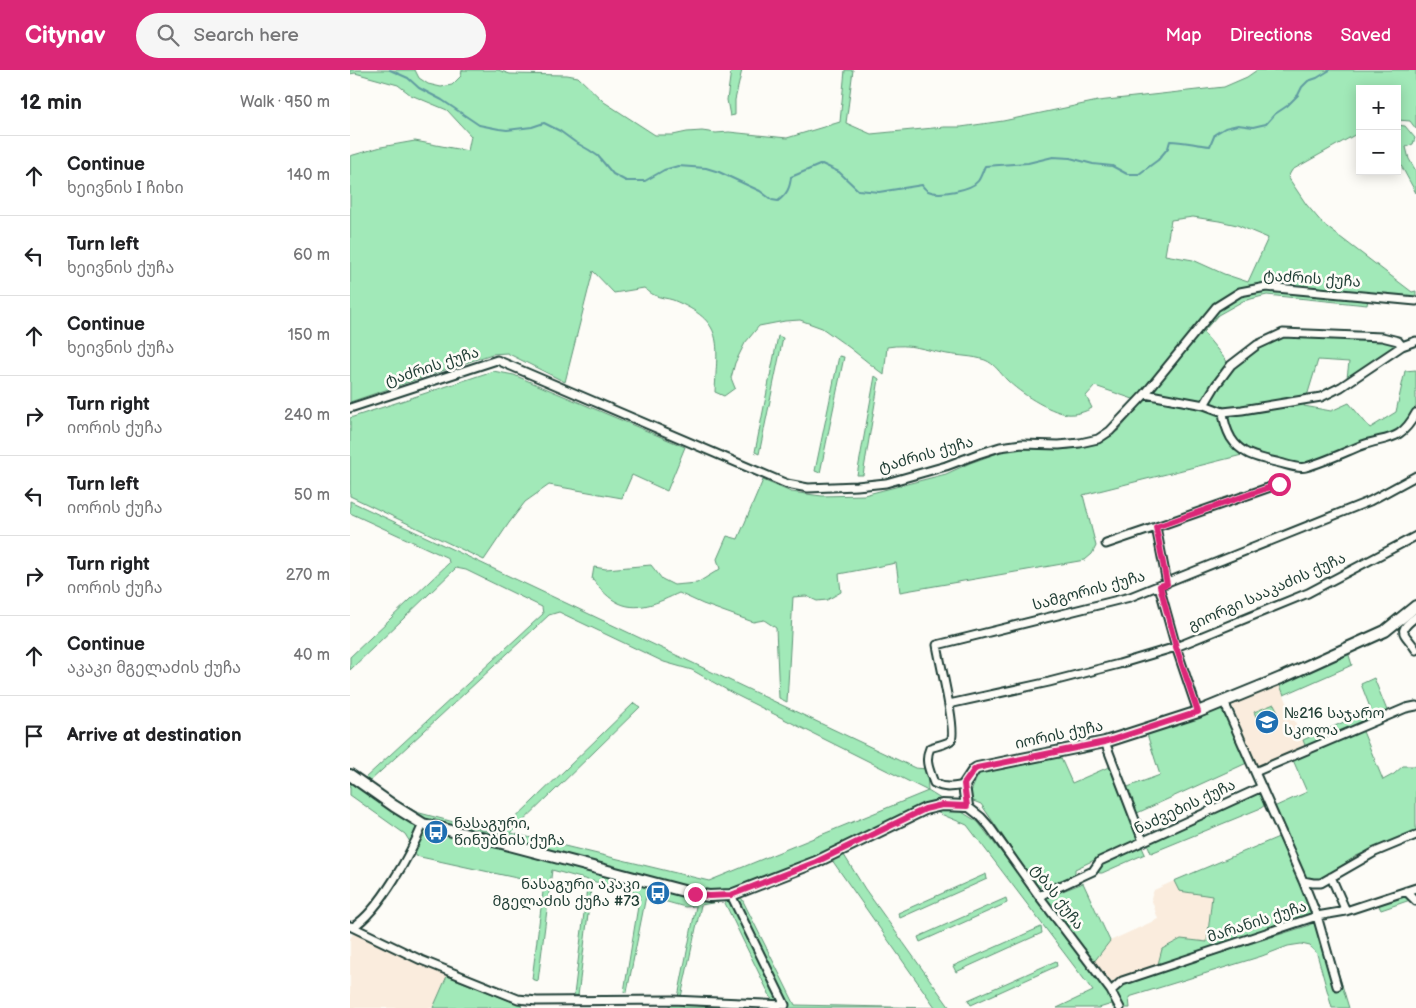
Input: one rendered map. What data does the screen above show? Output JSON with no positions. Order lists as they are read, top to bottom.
{
  "streets": {
    "street": [
      "ტაძრის ქუჩა",
      "სამგორის ქუჩა",
      "გიორგი სააკაძის ქუჩა",
      "იორის ქუჩა",
      "ნაძვების ქუჩა",
      "ტბას ქუჩა",
      "მარანის ქუჩა"
    ]
  },
  "crossings": [
    ["სამგორის ქუჩა", "გიორგი სააკაძის ქუჩა"],
    ["სამგორის ქუჩა", "იორის ქუჩა"],
    ["ნაძვების ქუჩა", "ტბას ქუჩა"],
    ["ტბას ქუჩა", "მარანის ქუჩა"]
  ],
  "places": {
    "school or university": ["№216 საჯარო სკოლა"],
    "bus stop": ["ნასაგური, წინუბნის ქუჩა", "ნასაგური აკაკი მგელაძის ქუჩა #73"]
  },
  "page": {
    "header": "Citynav",
    "search": "Search here",
    "nav": ["Map", "Directions", "Saved"],
    "heading": ["12 min", "Walk · 950 m"],
    "map_buttons": ["+", "−"],
    "list": [
      ["Continue", "ხეივნის I ჩიხი", "140 m"],
      ["Turn left", "ხეივნის ქუჩა", "60 m"],
      ["Continue", "ხეივნის ქუჩა", "150 m"],
      ["Turn right", "იორის ქუჩა", "240 m"],
      ["Turn left", "იორის ქუჩა", "50 m"],
      ["Turn right", "იორის ქუჩა", "270 m"],
      ["Continue", "აკაკი მგელაძის ქუჩა", "40 m"],
      "Arrive at destination"
    ]
  }
}
